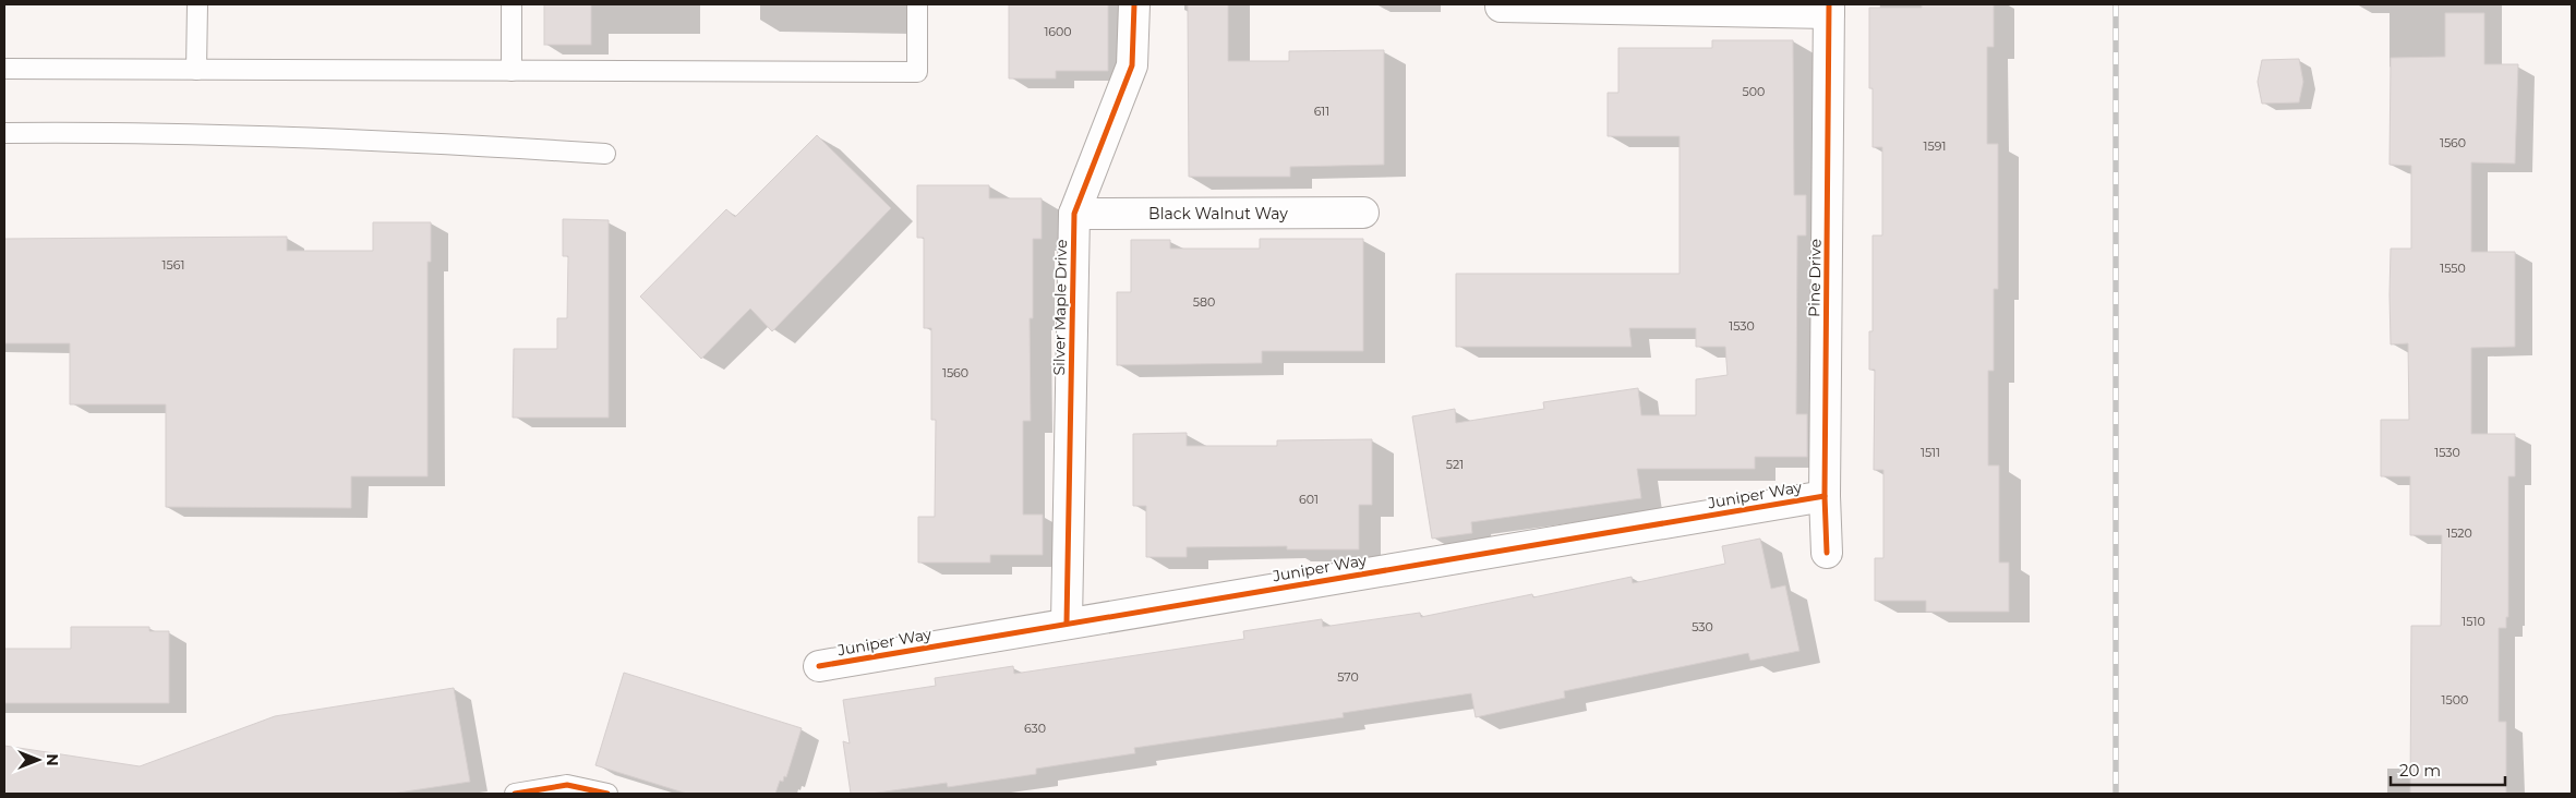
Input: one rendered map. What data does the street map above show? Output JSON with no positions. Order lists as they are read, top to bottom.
{
  "streets": {
    "street": [
      "Black Walnut Way",
      "Pine Drive",
      "Silver Maple Drive",
      "Juniper Way"
    ]
  },
  "crossings": [
    ["Black Walnut Way", "Silver Maple Drive"],
    ["Pine Drive", "Juniper Way"],
    ["Silver Maple Drive", "Juniper Way"]
  ],
  "house_numbers": [
    "1600",
    "500",
    "611",
    "1560",
    "1591",
    "1561",
    "1550",
    "580",
    "1530",
    "1560",
    "1511",
    "1530",
    "521",
    "601",
    "1520",
    "1510",
    "530",
    "570",
    "1500",
    "630"
  ],
  "scale_bar": "20 m",
  "north": "right"
}
